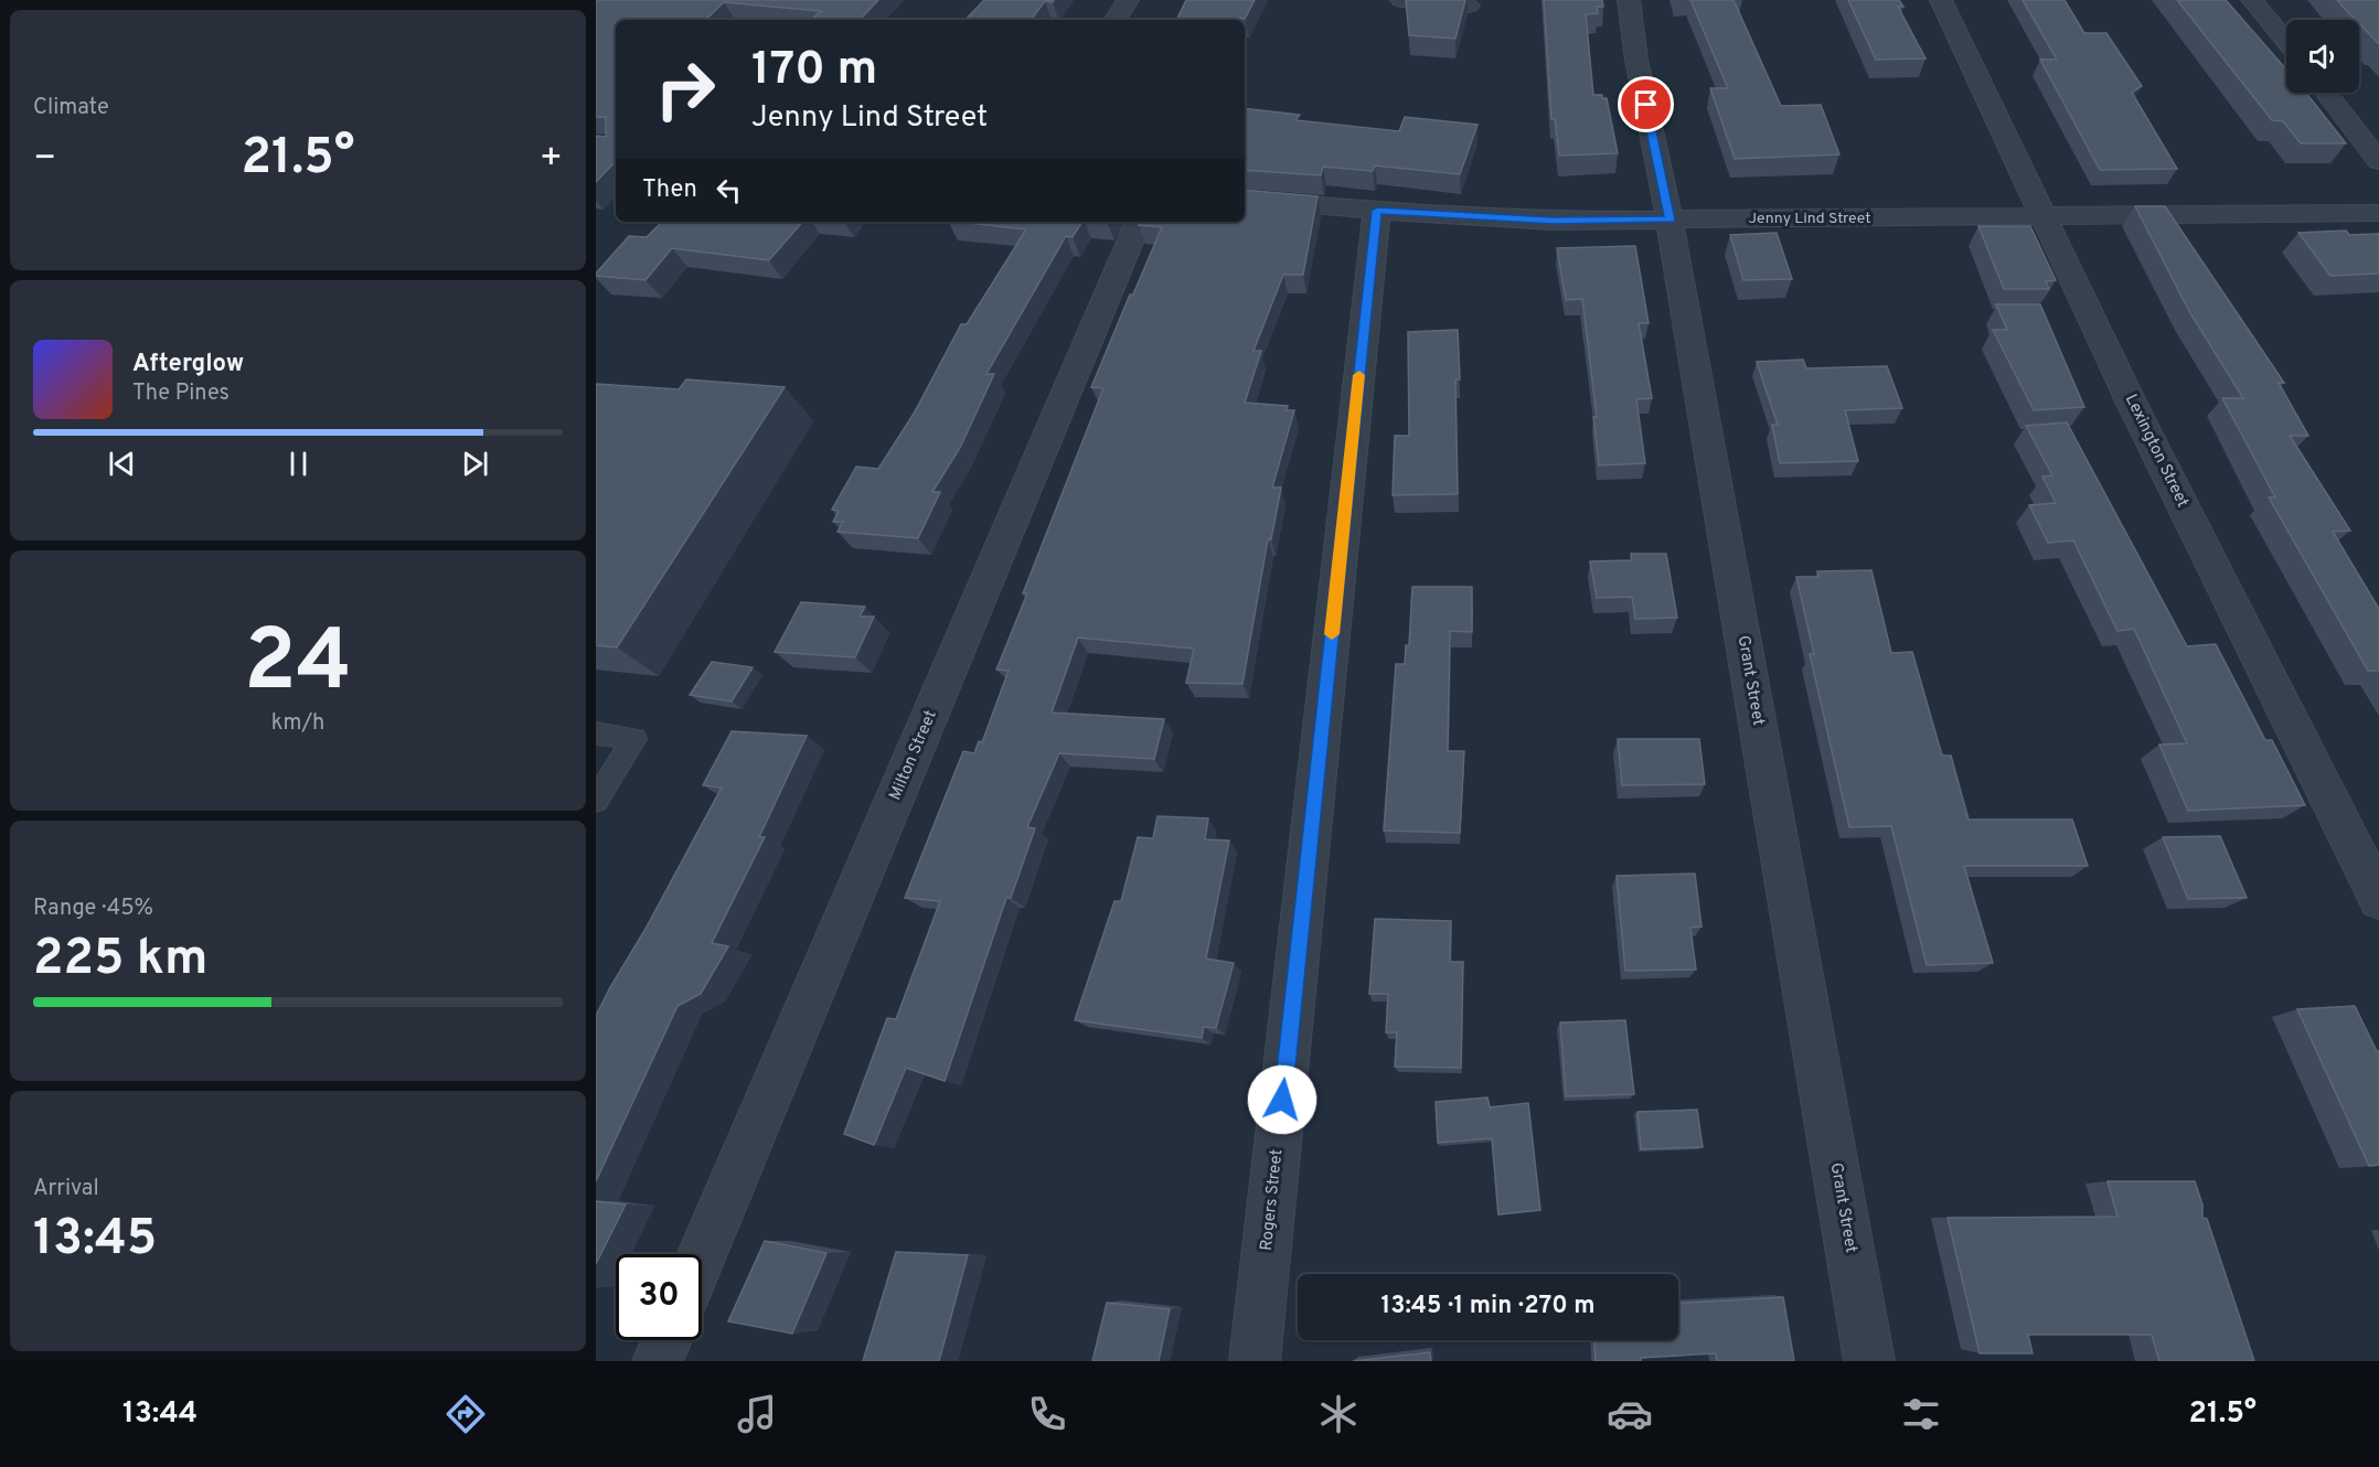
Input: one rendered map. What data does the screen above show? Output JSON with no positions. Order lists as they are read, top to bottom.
{
  "streets": {
    "street": [
      "Jenny Lind Street",
      "Lexington Street",
      "Grant Street",
      "Milton Street",
      "Rogers Street"
    ]
  },
  "crossings": [
    ["Jenny Lind Street", "Lexington Street"],
    ["Jenny Lind Street", "Grant Street"],
    ["Jenny Lind Street", "Rogers Street"]
  ],
  "page": {
    "tile": [
      "Climate",
      ["24", "km/h"],
      ["Range · 45%", "225 km"],
      ["Arrival", "13:45"]
    ],
    "turn": ["170 m", "Jenny Lind Street"],
    "heat": ["−", "21.5°", "+"],
    "then": "Then",
    "song": ["Afterglow", "The Pines"],
    "limit": "30",
    "trip": "13:45 · 1 min · 270 m",
    "tabs": ["13:44", "21.5°"]
  }
}
